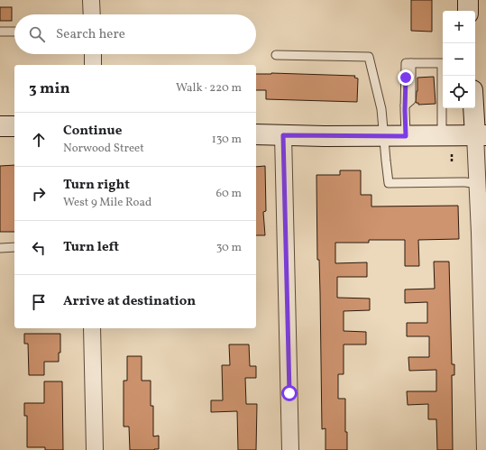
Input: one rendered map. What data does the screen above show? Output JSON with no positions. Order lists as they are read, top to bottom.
{
  "page": {
    "map_buttons": ["+", "−"],
    "search": "Search here",
    "heading": ["3 min", "Walk · 220 m"],
    "list": [
      ["Continue", "Norwood Street", "130 m"],
      ["Turn right", "West 9 Mile Road", "60 m"],
      ["Turn left", "30 m"],
      "Arrive at destination"
    ]
  }
}
